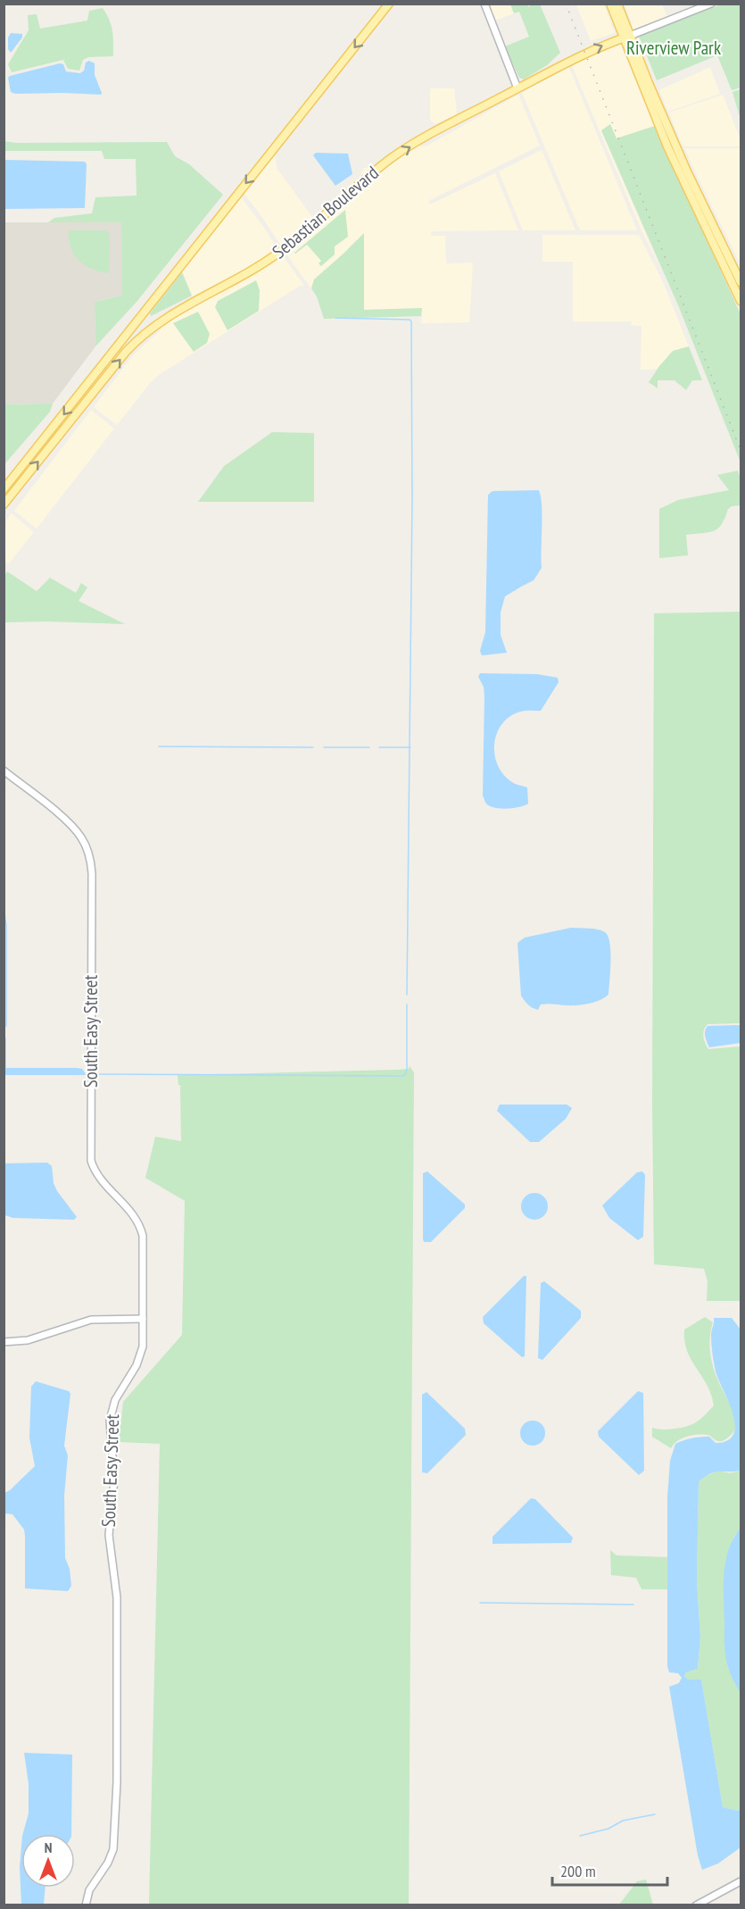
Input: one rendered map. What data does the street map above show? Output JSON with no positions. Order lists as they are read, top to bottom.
{
  "streets": {
    "main road": ["Sebastian Boulevard"],
    "street": ["South Easy Street"]
  },
  "parks": ["Riverview Park"],
  "scale_bar": "200 m",
  "north": "top"
}
